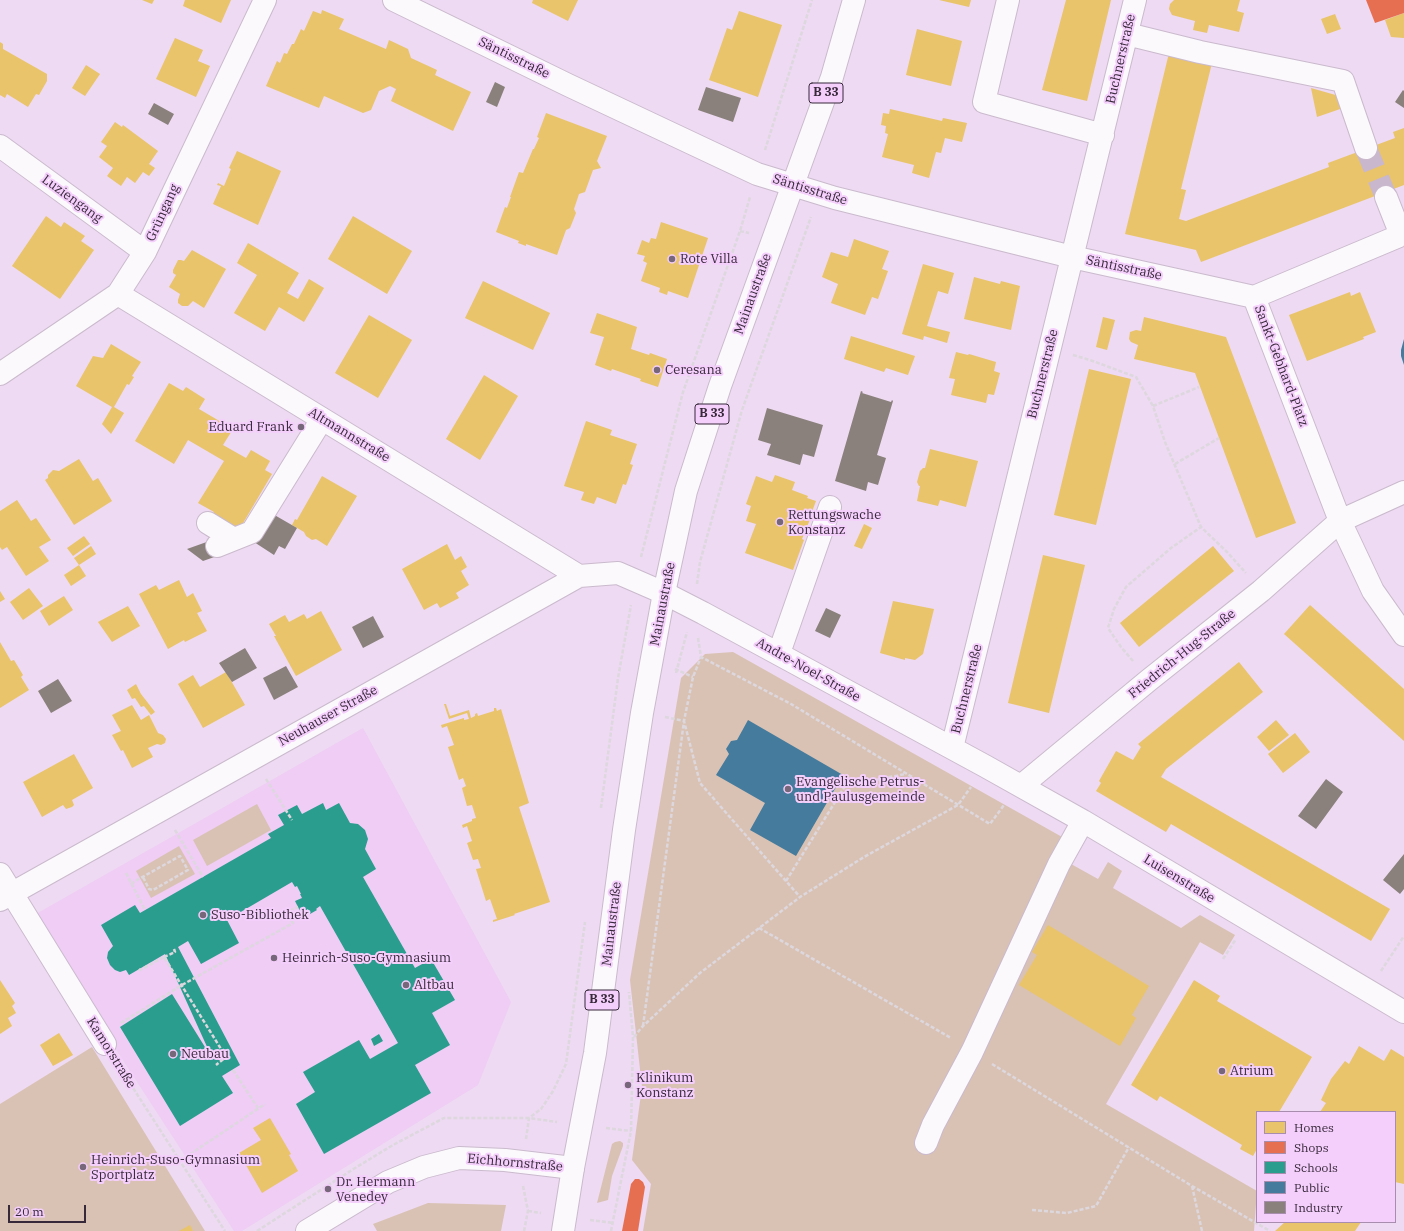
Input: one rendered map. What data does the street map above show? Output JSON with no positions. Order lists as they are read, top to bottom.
{
  "streets": {
    "street": [
      "Säntisstraße",
      "Buchnerstraße",
      "B 33",
      "Luziengang",
      "Grüngang",
      "Mainaustraße",
      "Sankt-Gebhard-Platz",
      "Altmannstraße",
      "Friedrich-Hug-Straße",
      "Andre-Noel-Straße",
      "Neuhauser Straße",
      "Luisenstraße",
      "Kamorstraße",
      "Eichhornstraße"
    ]
  },
  "crossings": [
    ["Säntisstraße", "Buchnerstraße"],
    ["Säntisstraße", "Mainaustraße"],
    ["Säntisstraße", "Sankt-Gebhard-Platz"],
    ["Buchnerstraße", "Andre-Noel-Straße"],
    ["Buchnerstraße", "Luisenstraße"],
    ["Luziengang", "Grüngang"],
    ["Grüngang", "Altmannstraße"],
    ["Mainaustraße", "Andre-Noel-Straße"],
    ["Mainaustraße", "Neuhauser Straße"],
    ["Mainaustraße", "Eichhornstraße"],
    ["Sankt-Gebhard-Platz", "Friedrich-Hug-Straße"],
    ["Altmannstraße", "Neuhauser Straße"],
    ["Friedrich-Hug-Straße", "Luisenstraße"],
    ["Andre-Noel-Straße", "Neuhauser Straße"],
    ["Andre-Noel-Straße", "Luisenstraße"],
    ["Neuhauser Straße", "Kamorstraße"]
  ],
  "places": [
    "Rote Villa",
    "Ceresana",
    "Eduard Frank",
    "Rettungswache Konstanz",
    "Evangelische Petrus- und Paulusgemeinde",
    "Suso-Bibliothek",
    "Heinrich-Suso-Gymnasium",
    "Altbau",
    "Neubau",
    "Atrium",
    "Klinikum Konstanz",
    "Heinrich-Suso-Gymnasium Sportplatz",
    "Dr. Hermann Venedey"
  ],
  "legend": [
    "Homes",
    "Shops",
    "Schools",
    "Public",
    "Industry"
  ],
  "scale_bar": "20 m"
}
